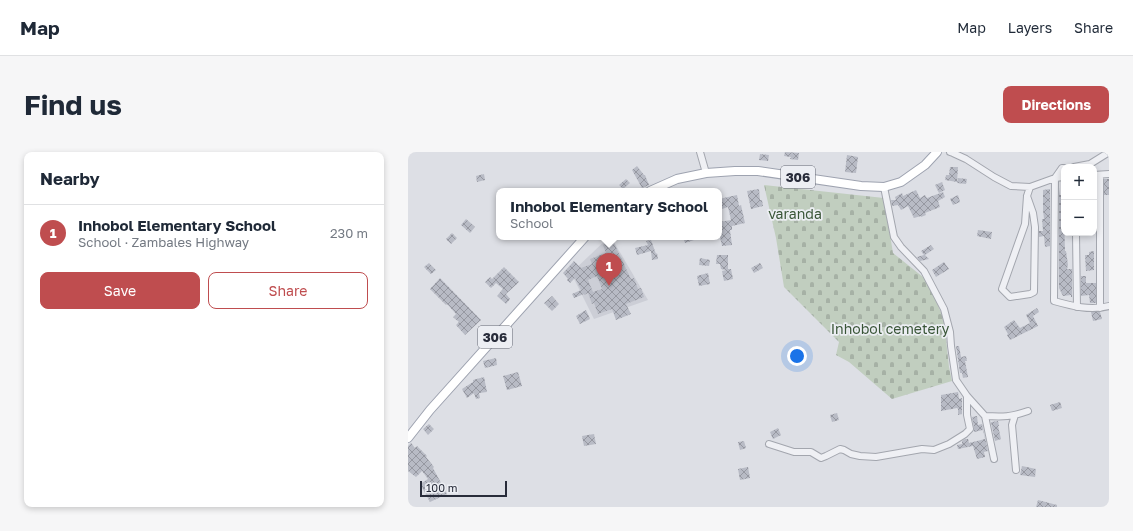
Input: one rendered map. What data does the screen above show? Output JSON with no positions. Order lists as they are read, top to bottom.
{
  "streets": {
    "main road": ["306"]
  },
  "parks": ["varanda", "Inhobol cemetery"],
  "scale_bar": "100 m",
  "page": {
    "header": "Map",
    "nav": ["Map", "Layers", "Share"],
    "buttons": [
      "Directions",
      ["Save", "Share"]
    ],
    "title": "Find us",
    "heading": "Nearby",
    "map_buttons": ["+", "−"],
    "popup": ["Inhobol Elementary School", "School"],
    "list": [
      {
        "mark": "1",
        "name": "Inhobol Elementary School",
        "note": "School · Zambales Highway",
        "value": "230 m"
      }
    ],
    "pins": "1",
    "scale": "100 m"
  }
}
